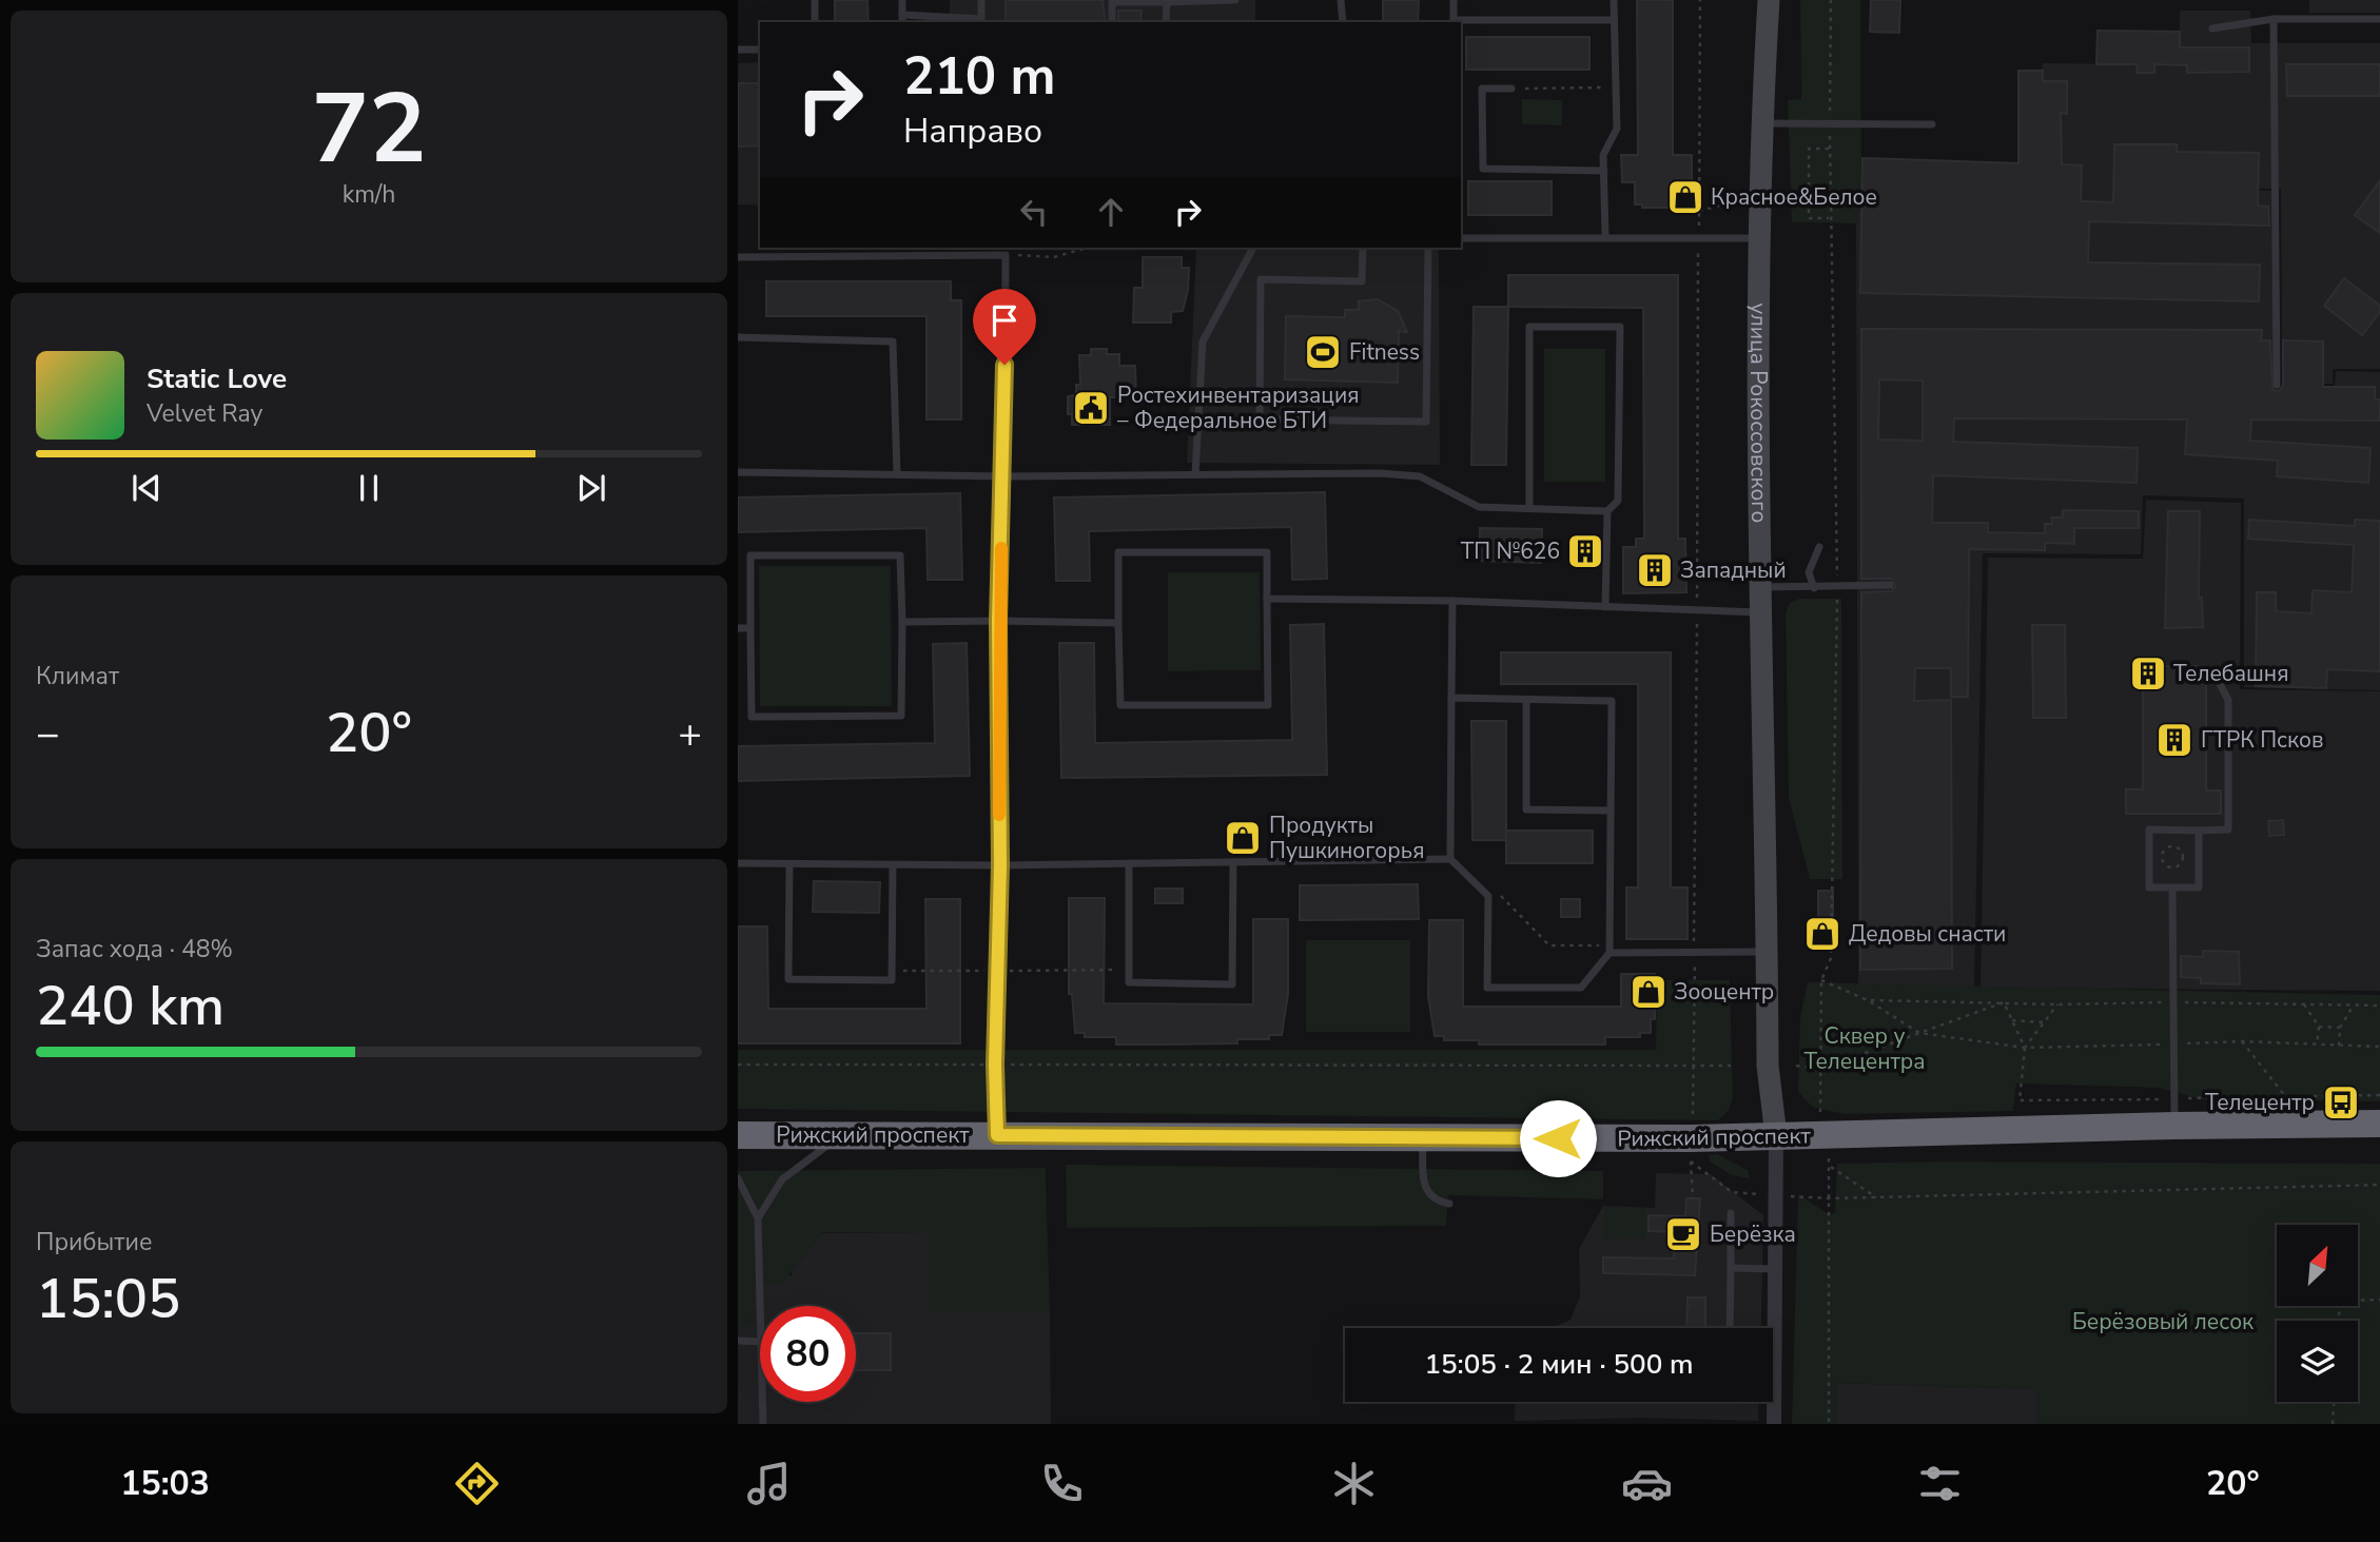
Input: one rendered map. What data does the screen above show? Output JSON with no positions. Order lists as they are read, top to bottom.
{
  "streets": {
    "highway": ["Рижский проспект"],
    "main road": ["улица Рокоссовского"]
  },
  "crossings": [
    ["улица Рокоссовского", "Рижский проспект"]
  ],
  "parks": ["Сквер у Телецентра", "Берёзовый лесок"],
  "places": {
    "shop": [
      "Красное&Белое",
      "Продукты Пушкиногорья",
      "Дедовы снасти",
      "Зооцентр"
    ],
    "sports": ["Fitness"],
    "public building": ["Ростехинвентаризация – Федеральное БТИ"],
    "building": [
      "ТП №626",
      "Западный",
      "Телебашня",
      "ГТРК Псков"
    ],
    "bus stop": ["Телецентр"],
    "cafe": ["Берёзка"]
  },
  "north": "top right",
  "page": {
    "tile": [
      ["72", "km/h"],
      "Климат",
      ["Запас хода · 48%", "240 km"],
      ["Прибытие", "15:05"]
    ],
    "turn": ["210 m", "Направо"],
    "song": ["Static Love", "Velvet Ray"],
    "heat": ["−", "20°", "+"],
    "limit": "80",
    "trip": "15:05 · 2 мин · 500 m",
    "tabs": ["15:03", "20°"]
  }
}
